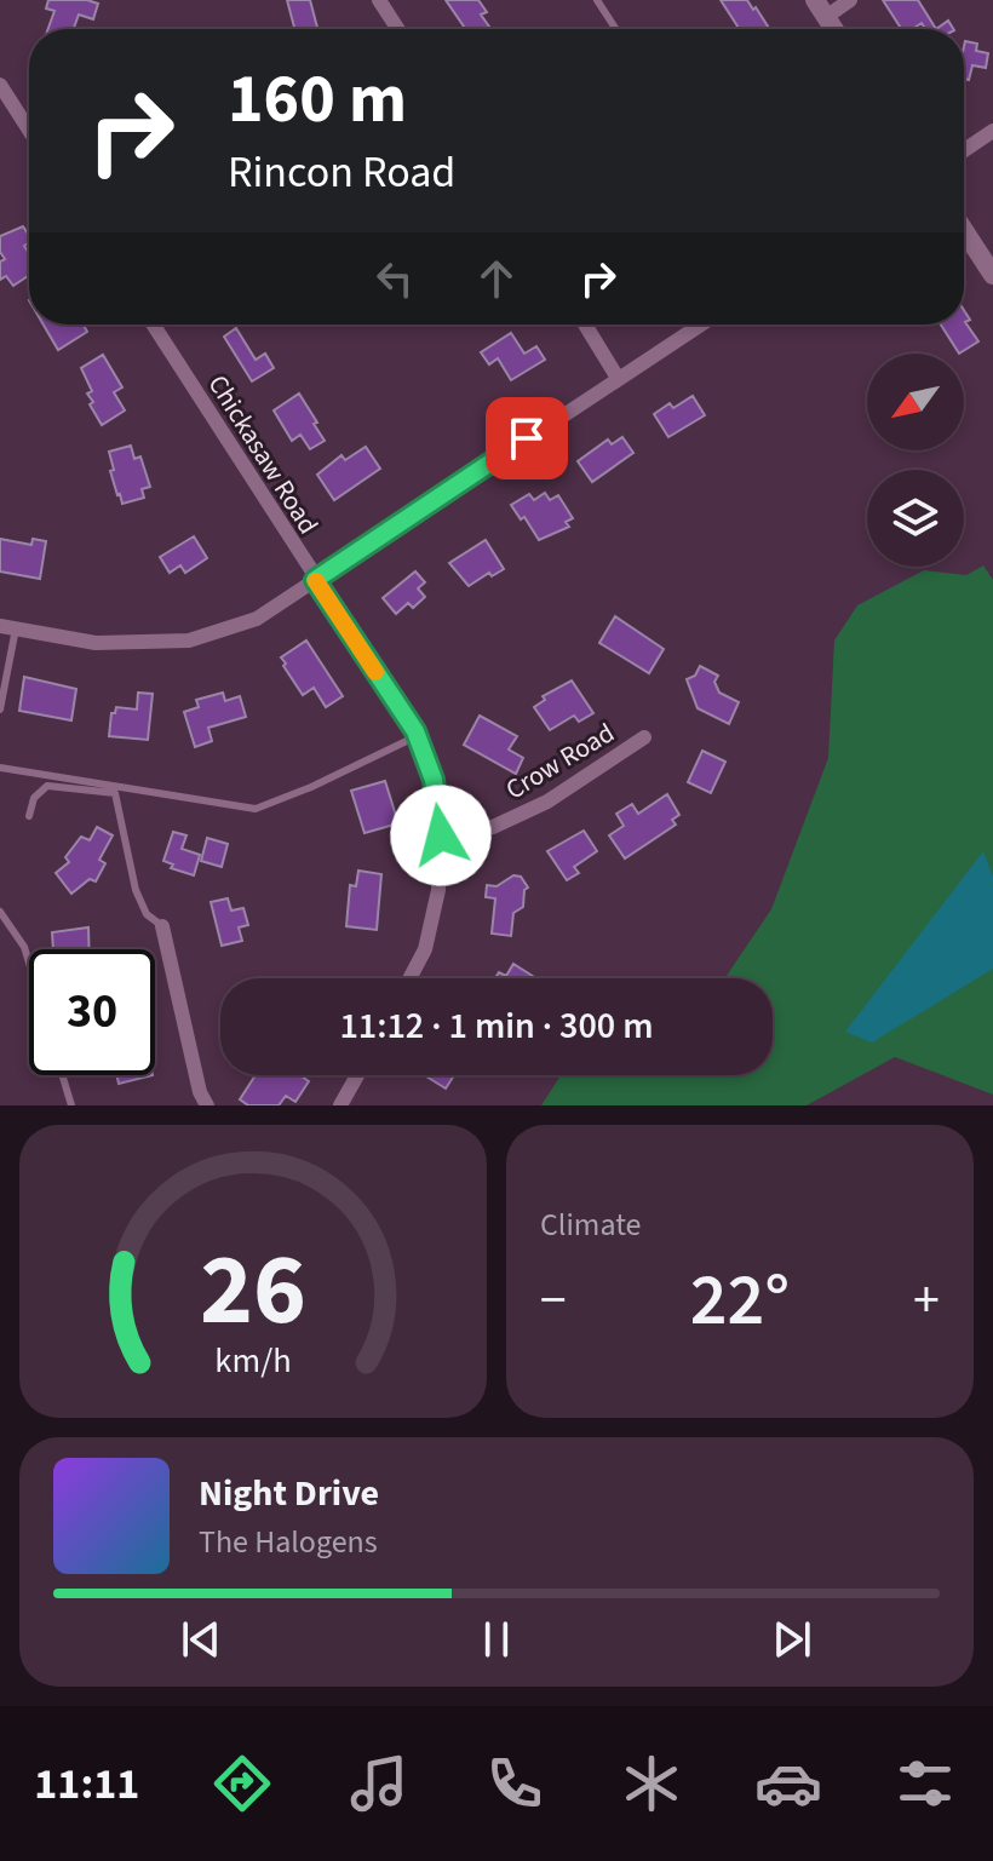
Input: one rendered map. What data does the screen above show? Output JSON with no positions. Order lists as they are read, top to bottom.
{
  "streets": {
    "street": ["Chickasaw Road", "Crow Road"]
  },
  "crossings": [
    ["Chickasaw Road", "Crow Road"]
  ],
  "north": "bottom left",
  "page": {
    "turn": ["160 m", "Rincon Road"],
    "limit": "30",
    "trip": "11:12 · 1 min · 300 m",
    "tile": "Climate",
    "heat": ["−", "22°", "+"],
    "song": ["Night Drive", "The Halogens"],
    "tabs": "11:11",
    "gauge": ["26", "km/h"]
  }
}
